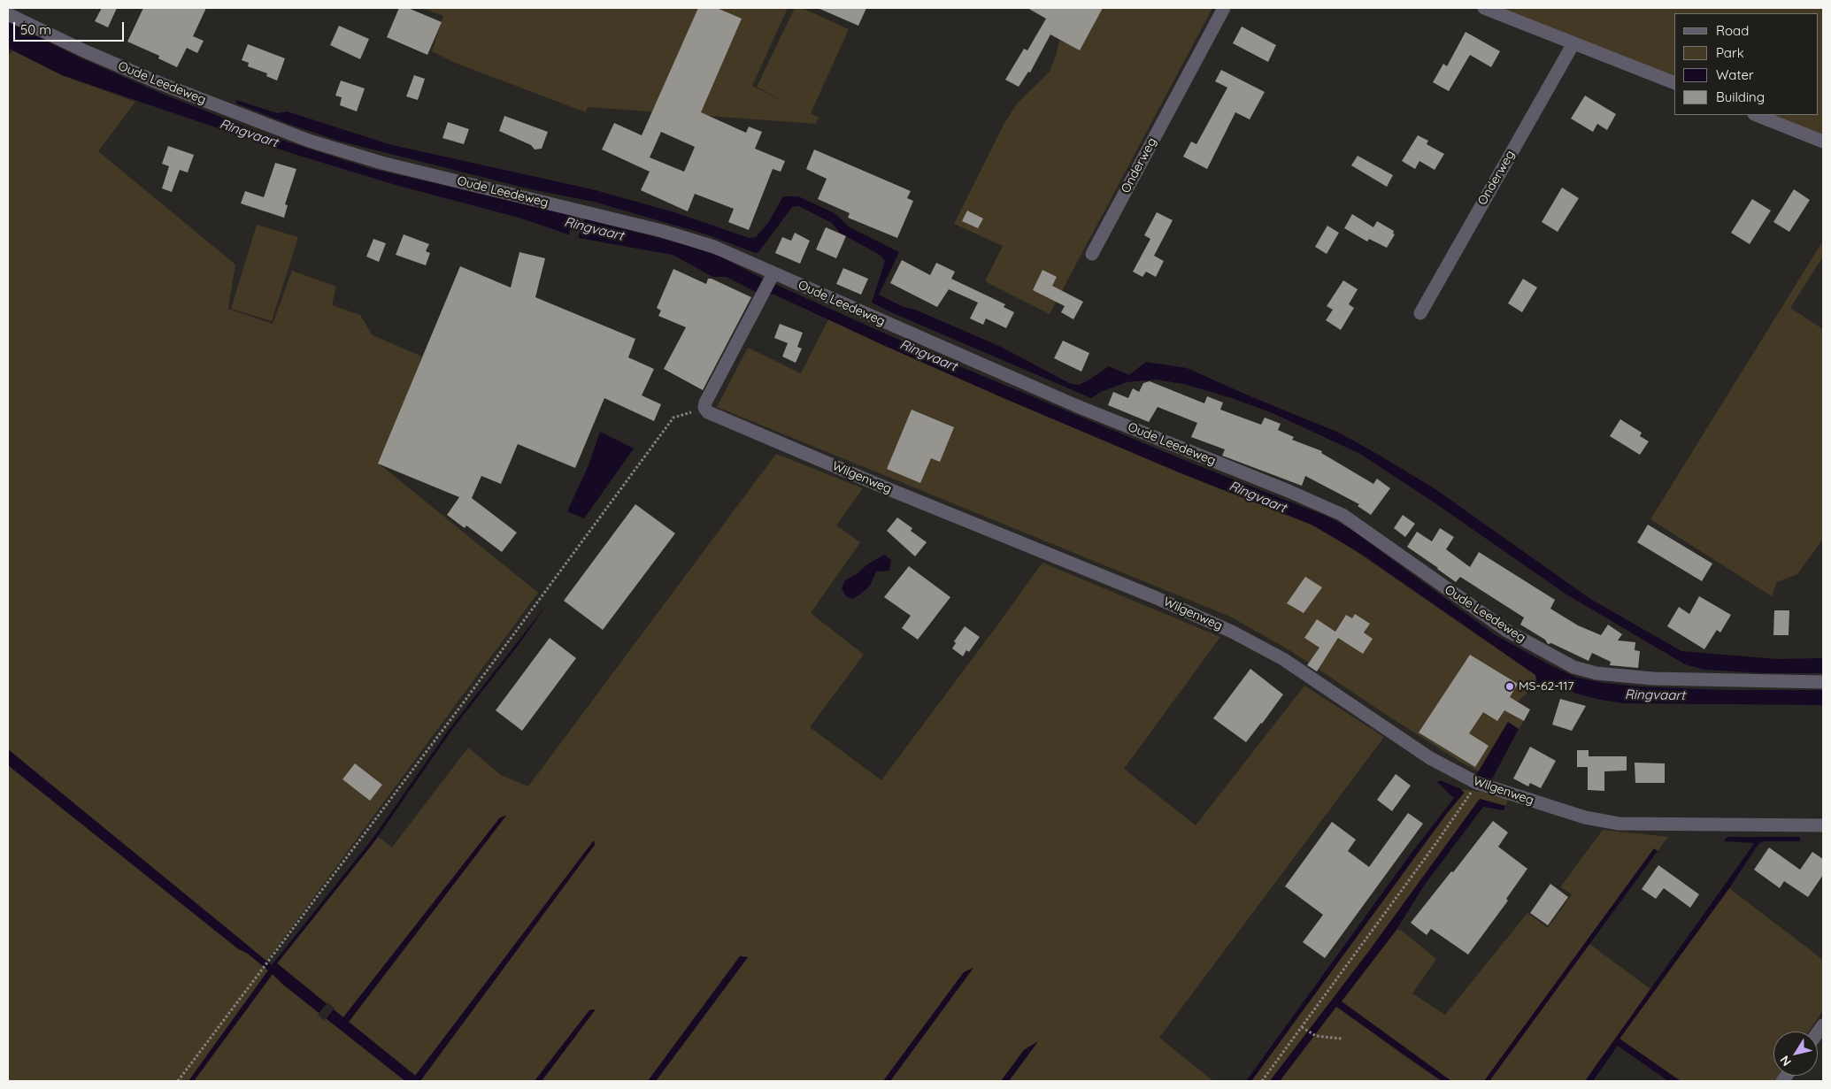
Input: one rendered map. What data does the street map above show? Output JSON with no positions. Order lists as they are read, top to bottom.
{
  "streets": {
    "street": ["Oude Leedeweg", "Onderweg", "Wilgenweg"]
  },
  "water": ["Ringvaart"],
  "places": ["MS-62-117"],
  "legend": [
    "Road",
    "Park",
    "Water",
    "Building"
  ],
  "scale_bar": "50 m",
  "north": "bottom left"
}
